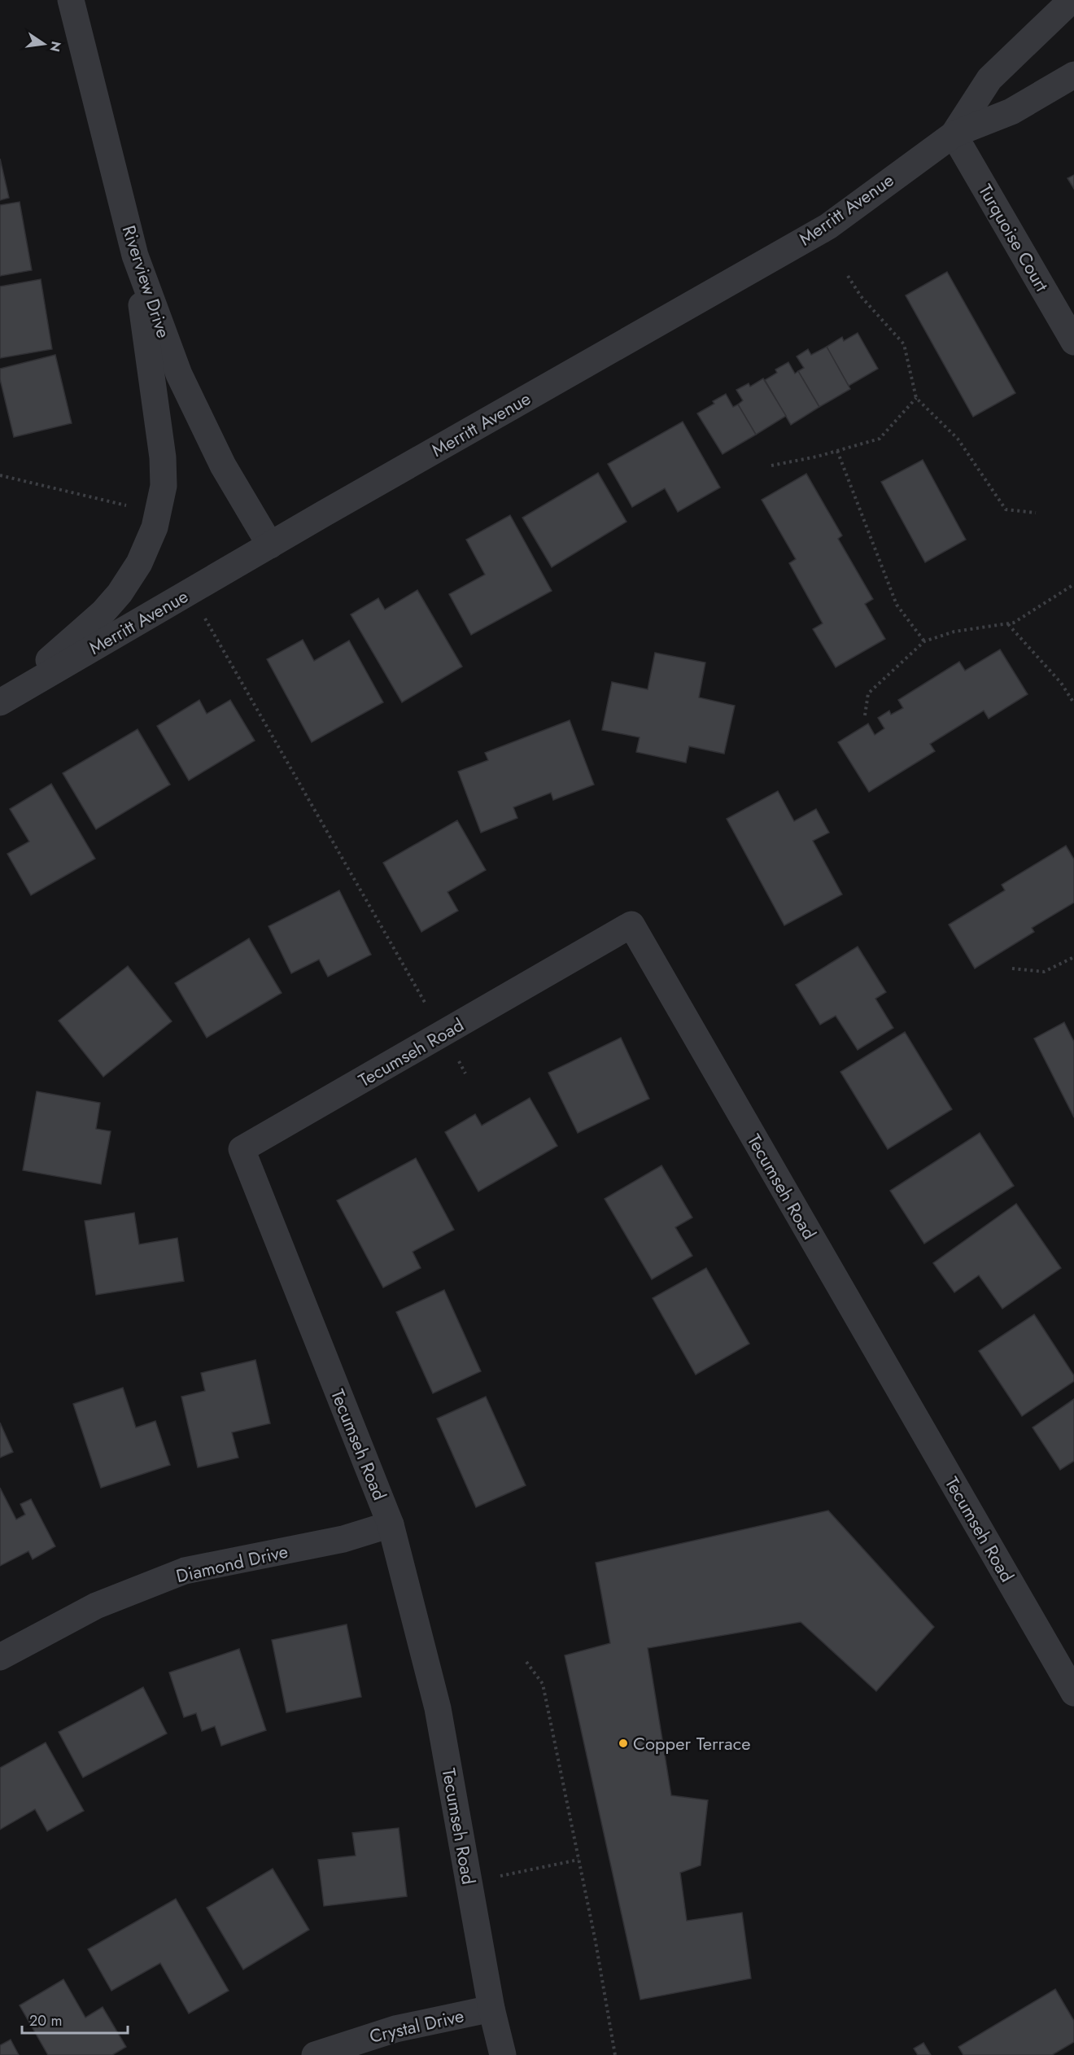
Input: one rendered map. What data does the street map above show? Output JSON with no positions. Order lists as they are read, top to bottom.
{
  "streets": {
    "street": [
      "Merritt Avenue",
      "Turquoise Court",
      "Riverview Drive",
      "Tecumseh Road",
      "Diamond Drive",
      "Crystal Drive"
    ]
  },
  "crossings": [
    ["Merritt Avenue", "Turquoise Court"],
    ["Merritt Avenue", "Riverview Drive"],
    ["Tecumseh Road", "Diamond Drive"],
    ["Tecumseh Road", "Crystal Drive"]
  ],
  "places": ["Copper Terrace"],
  "scale_bar": "20 m",
  "north": "right"
}
